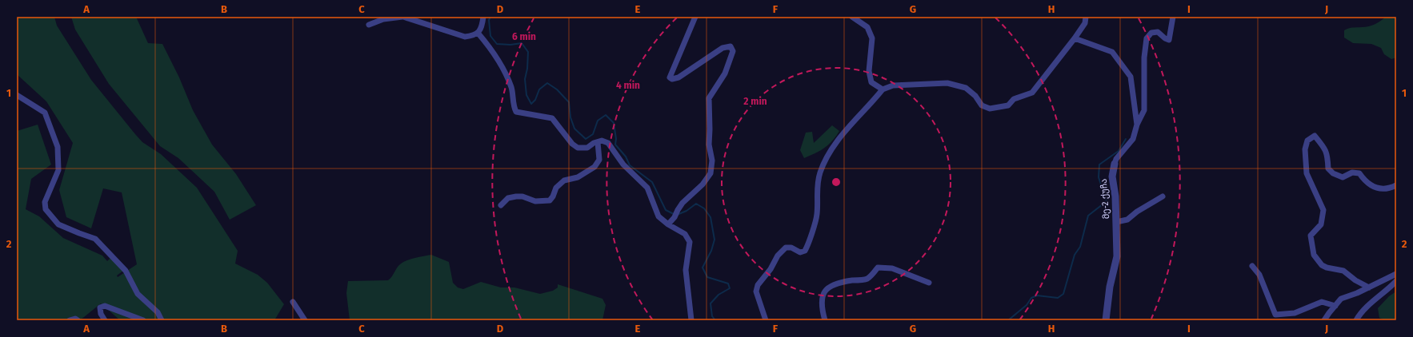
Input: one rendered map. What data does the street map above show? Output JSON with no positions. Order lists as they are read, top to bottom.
{
  "streets": {
    "street": ["მე-2 ქუჩა"]
  },
  "grid": {
    "columns": [
      "A",
      "B",
      "C",
      "D",
      "E",
      "F",
      "G",
      "H",
      "I",
      "J"
    ],
    "rows": ["1", "2"]
  },
  "rings": ["6 min", "4 min", "2 min"]
}
